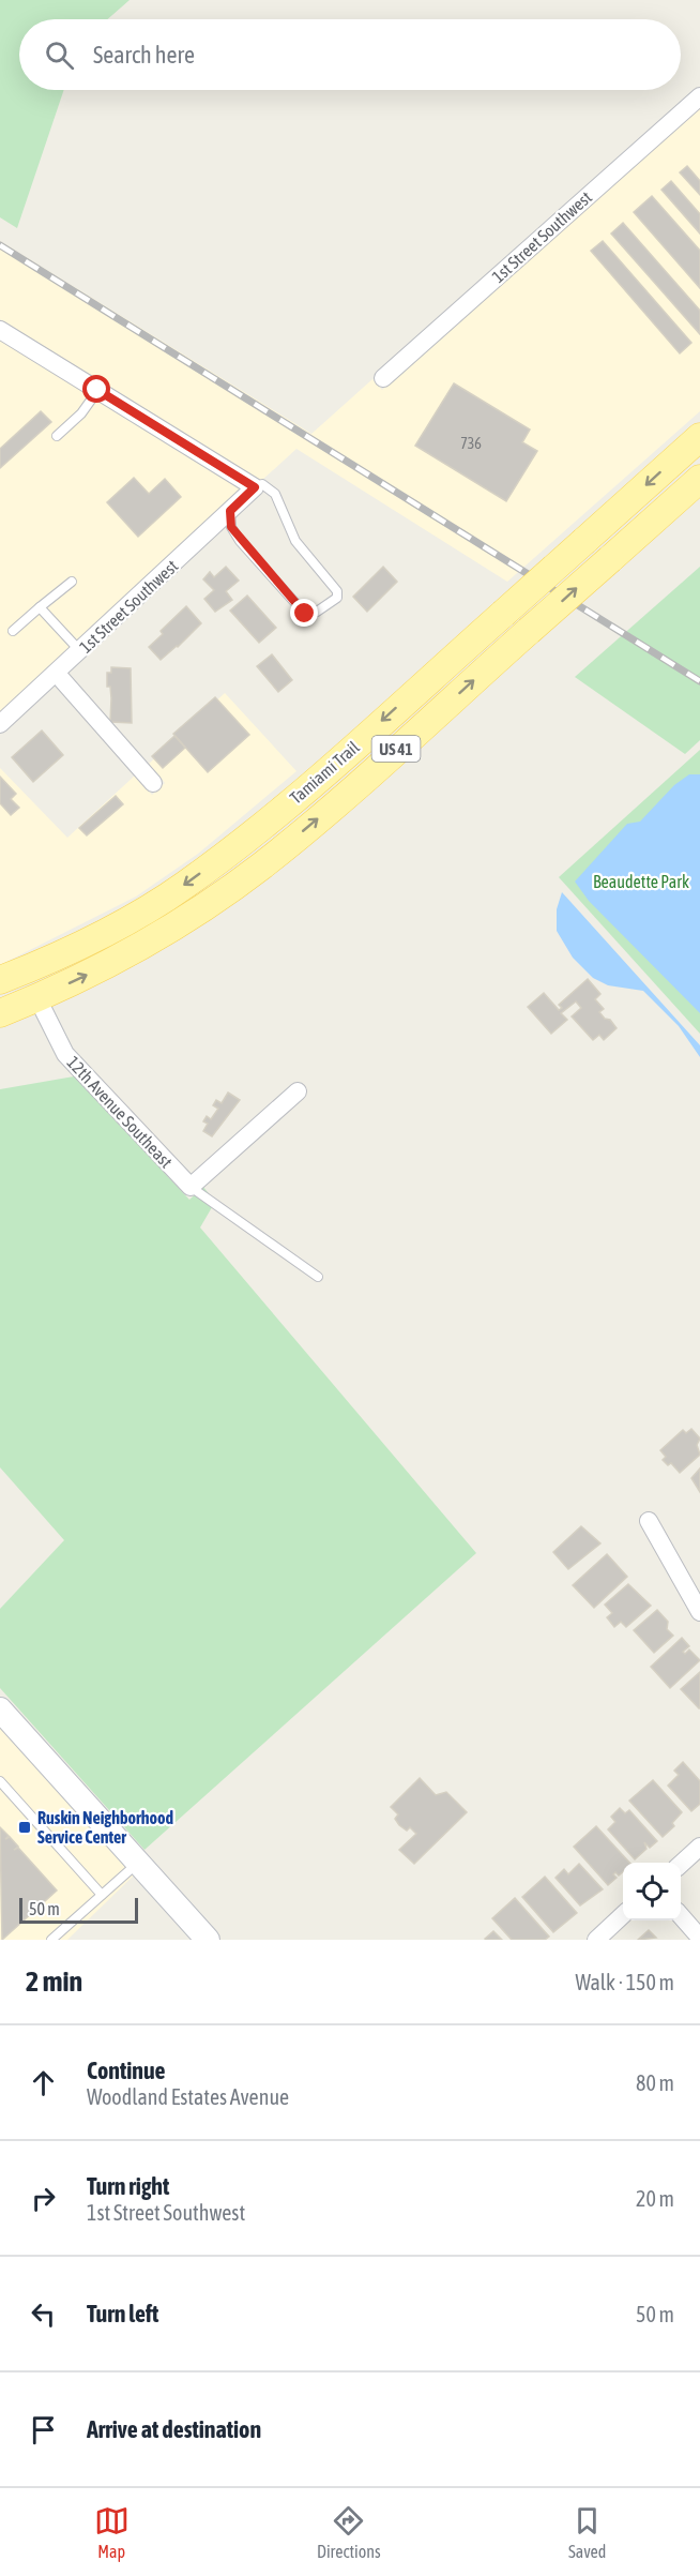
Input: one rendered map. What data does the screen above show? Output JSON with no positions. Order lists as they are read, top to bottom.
{
  "streets": {
    "main road": ["US 41", "Tamiami Trail"],
    "street": ["1st Street Southwest", "12th Avenue Southeast"]
  },
  "crossings": [
    ["Tamiami Trail", "12th Avenue Southeast"]
  ],
  "parks": ["Beaudette Park"],
  "places": {
    "transit": ["Ruskin Neighborhood Service Center"]
  },
  "house_numbers": ["736"],
  "scale_bar": "50 m",
  "page": {
    "search": "Search here",
    "scale": "50 m",
    "heading": ["2 min", "Walk · 150 m"],
    "list": [
      ["Continue", "Woodland Estates Avenue", "80 m"],
      ["Turn right", "1st Street Southwest", "20 m"],
      ["Turn left", "50 m"],
      "Arrive at destination"
    ],
    "nav": ["Map", "Directions", "Saved"]
  }
}
